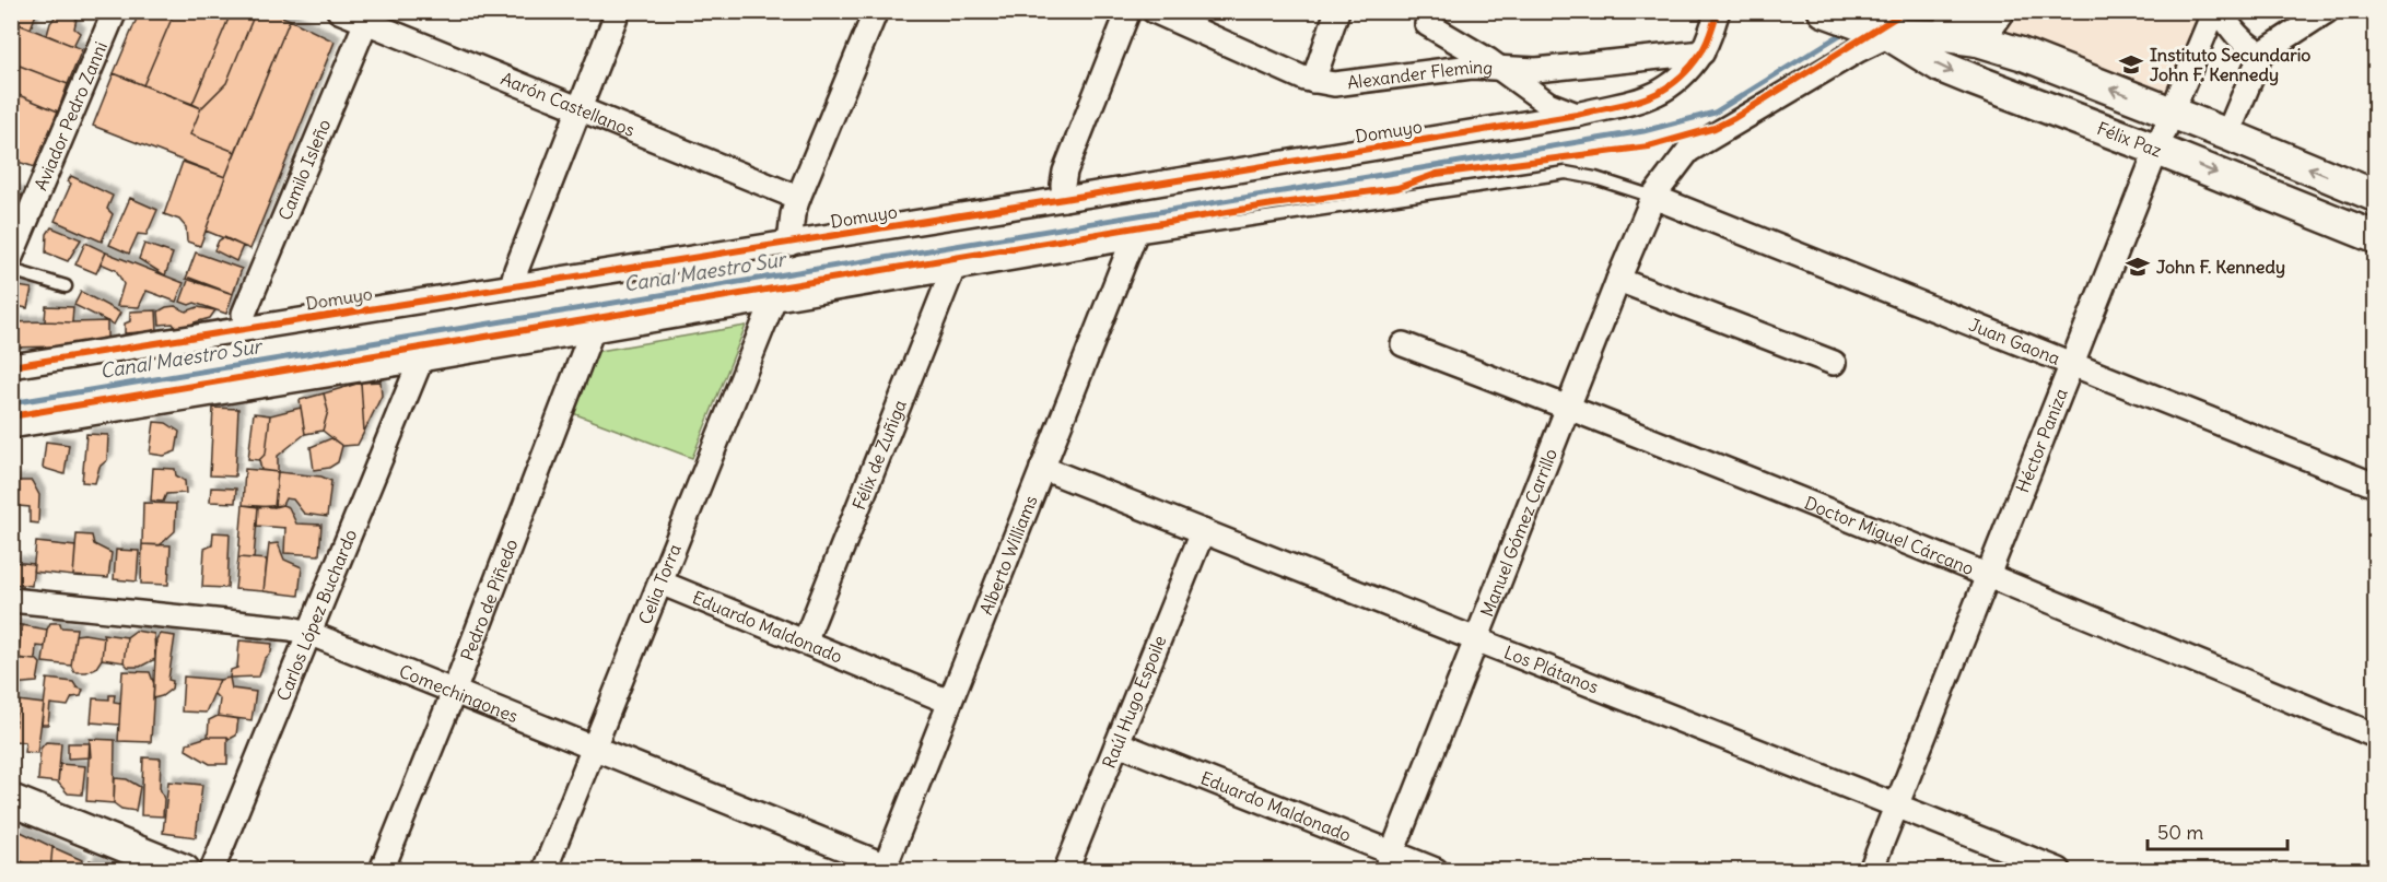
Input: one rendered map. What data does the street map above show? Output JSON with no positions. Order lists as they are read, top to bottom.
{
  "streets": {
    "main road": ["Félix Paz"],
    "street": [
      "Alexander Fleming",
      "Aarón Castellanos",
      "Aviador Pedro Zanni",
      "Domuyo",
      "Camilo Isleño",
      "Juan Gaona",
      "Héctor Paniza",
      "Félix de Zuñiga",
      "Manuel Gómez Carrillo",
      "Doctor Miguel Cárcano",
      "Alberto Williams",
      "Celia Torra",
      "Pedro de Piñedo",
      "Carlos López Buchardo",
      "Eduardo Maldonado",
      "Los Plátanos",
      "Comechingones",
      "Raúl Hugo Espoile"
    ]
  },
  "crossings": [
    ["Alexander Fleming", "Domuyo"],
    ["Aarón Castellanos", "Camilo Isleño"],
    ["Domuyo", "Camilo Isleño"],
    ["Félix Paz", "Héctor Paniza"],
    ["Félix Paz", "Manuel Gómez Carrillo"],
    ["Juan Gaona", "Héctor Paniza"],
    ["Juan Gaona", "Manuel Gómez Carrillo"],
    ["Héctor Paniza", "Doctor Miguel Cárcano"],
    ["Héctor Paniza", "Los Plátanos"],
    ["Félix de Zuñiga", "Eduardo Maldonado"],
    ["Manuel Gómez Carrillo", "Doctor Miguel Cárcano"],
    ["Manuel Gómez Carrillo", "Eduardo Maldonado"],
    ["Manuel Gómez Carrillo", "Los Plátanos"],
    ["Alberto Williams", "Eduardo Maldonado"],
    ["Alberto Williams", "Los Plátanos"],
    ["Alberto Williams", "Comechingones"],
    ["Celia Torra", "Eduardo Maldonado"],
    ["Celia Torra", "Comechingones"],
    ["Pedro de Piñedo", "Comechingones"],
    ["Carlos López Buchardo", "Comechingones"],
    ["Eduardo Maldonado", "Raúl Hugo Espoile"],
    ["Los Plátanos", "Raúl Hugo Espoile"]
  ],
  "water": ["Canal Maestro Sur"],
  "places": {
    "school or university": ["Instituto Secundario John F. Kennedy", "John F. Kennedy"]
  },
  "scale_bar": "50 m"
}
